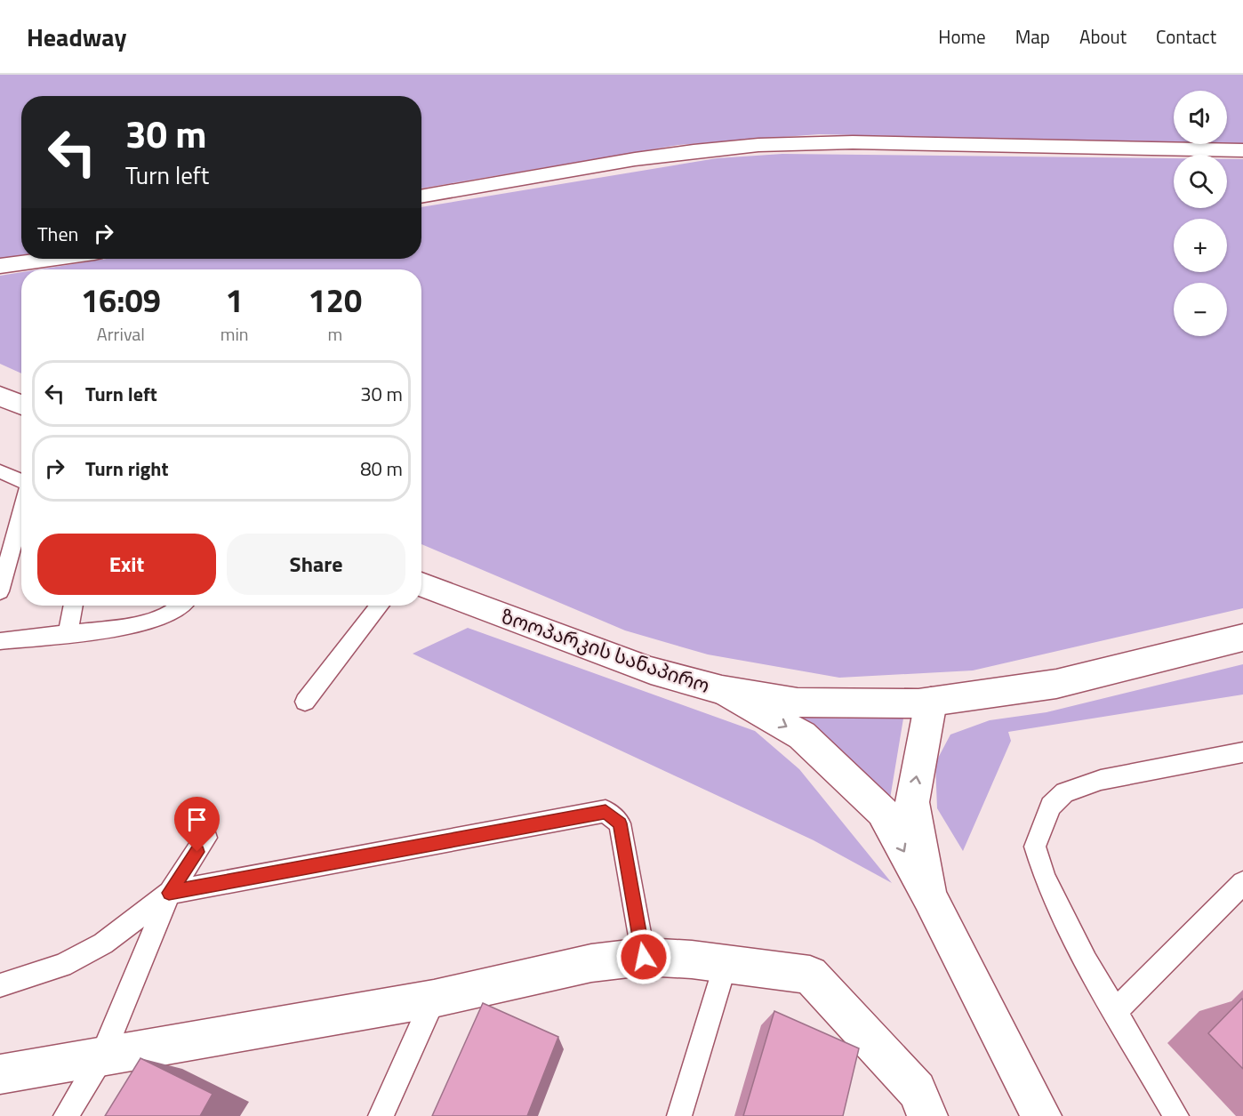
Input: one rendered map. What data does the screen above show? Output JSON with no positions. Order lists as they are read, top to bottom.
{
  "streets": {
    "street": ["ზოოპარკის სანაპირო"]
  },
  "page": {
    "header": "Headway",
    "nav": [
      "Home",
      "Map",
      "About",
      "Contact"
    ],
    "map_buttons": ["+", "−"],
    "turn": ["30 m", "Turn left"],
    "then": "Then",
    "eta": [
      "16:09",
      "Arrival",
      "1",
      "min",
      "120",
      "m"
    ],
    "list": [
      {
        "name": "Turn left",
        "value": "30 m"
      },
      {
        "name": "Turn right",
        "value": "80 m"
      }
    ],
    "buttons": ["Exit", "Share"]
  }
}
